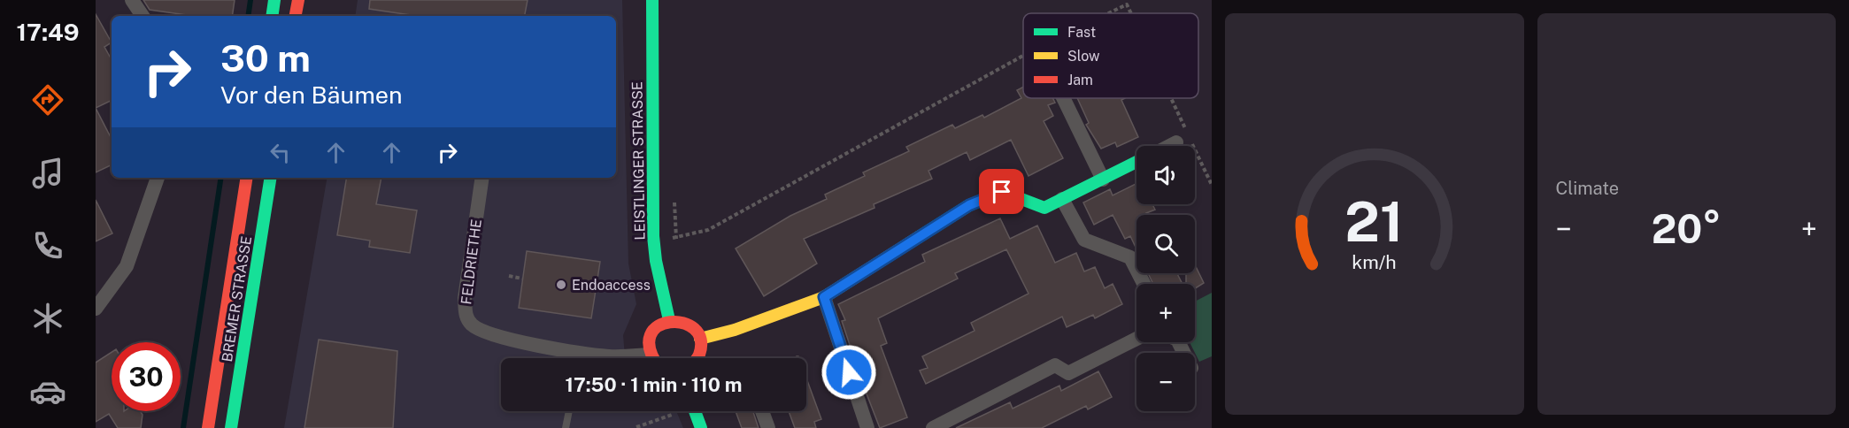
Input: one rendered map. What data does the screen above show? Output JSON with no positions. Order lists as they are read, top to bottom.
{
  "streets": {
    "street": ["LEISTLINGER STRASSE", "FELDRIETHE", "BREMER STRASSE"]
  },
  "places": ["Endoaccess"],
  "legend": ["Fast", "Slow", "Jam"],
  "page": {
    "tabs": "17:49",
    "tile": "Climate",
    "turn": ["30 m", "Vor den Bäumen"],
    "map_buttons": ["+", "−"],
    "heat": ["−", "20°", "+"],
    "limit": "30",
    "trip": "17:50 · 1 min · 110 m",
    "gauge": ["21", "km/h"]
  }
}
